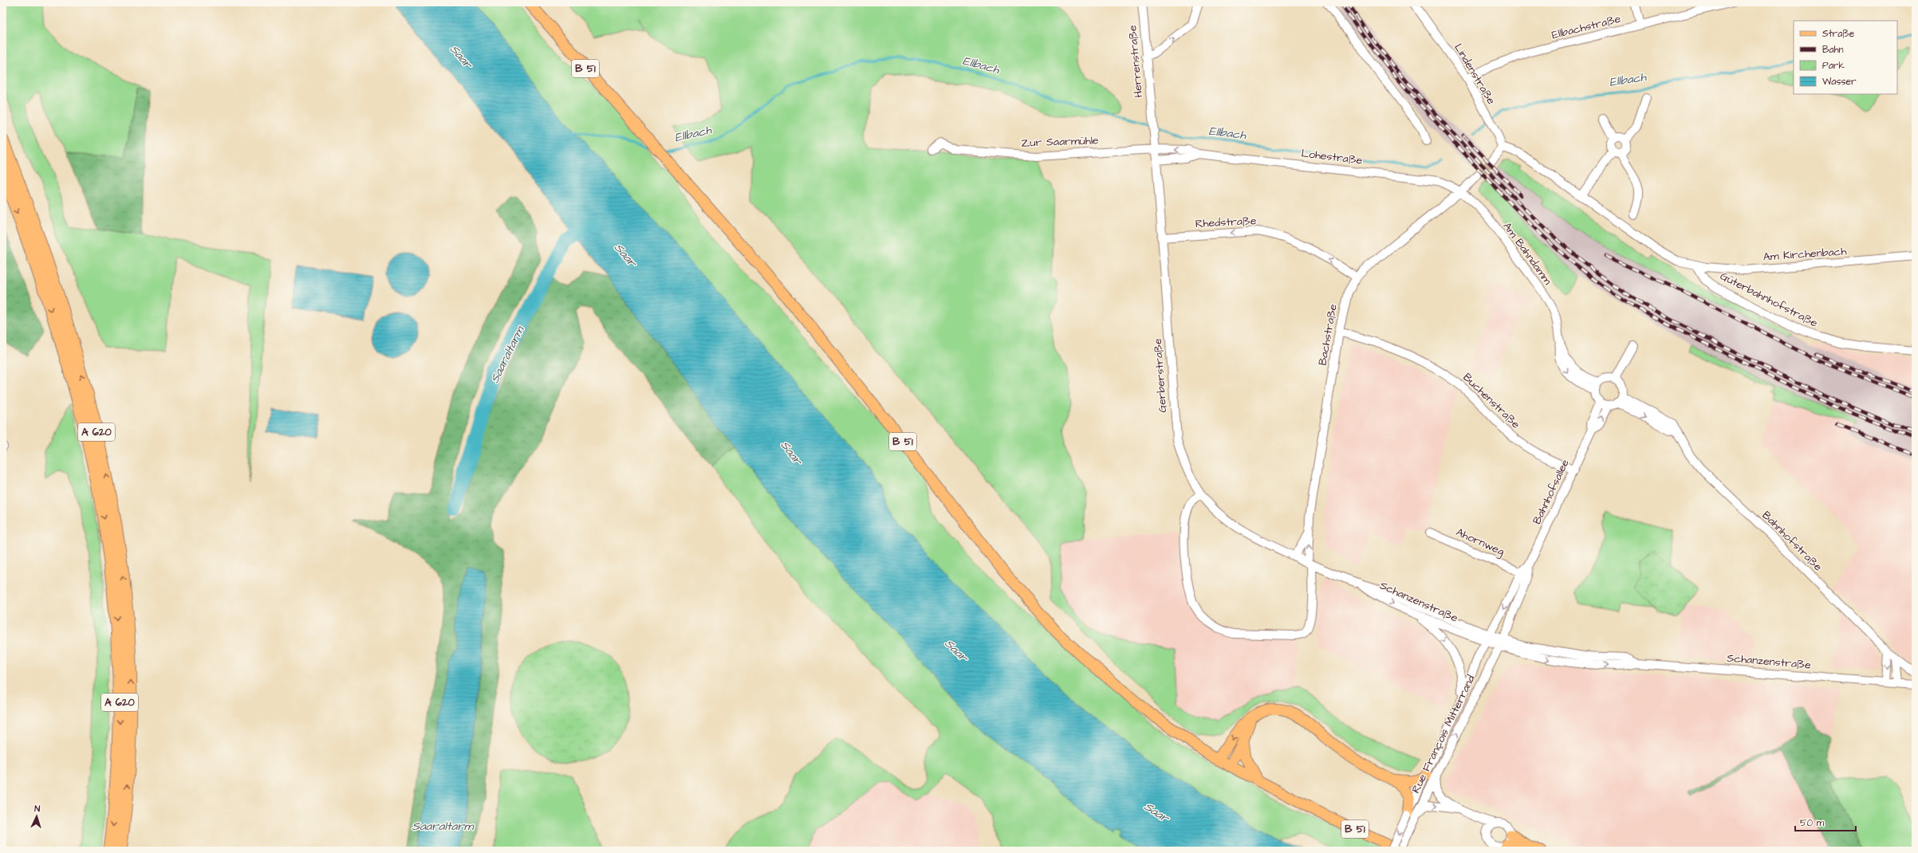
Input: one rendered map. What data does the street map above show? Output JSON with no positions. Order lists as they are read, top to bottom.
{
  "streets": {
    "highway": ["A 620"],
    "main road": ["B 51"],
    "street": [
      "Ellbachstraße",
      "Herrenstraße",
      "Lindenstraße",
      "Zur Saarmühle",
      "Lohestraße",
      "Rhedstraße",
      "Am Bahndamm",
      "Am Kirchenbach",
      "Güterbahnhofstraße",
      "Bachstraße",
      "Gerberstraße",
      "Buchenstraße",
      "Bahnhofsallee",
      "Bahnhofstraße",
      "Ahornweg",
      "Schanzenstraße",
      "Rue François Mitterrand"
    ]
  },
  "crossings": [
    ["Ellbachstraße", "Lindenstraße"],
    ["Herrenstraße", "Gerberstraße"],
    ["Zur Saarmühle", "Lohestraße"],
    ["Zur Saarmühle", "Gerberstraße"],
    ["Lohestraße", "Am Bahndamm"],
    ["Lohestraße", "Bachstraße"],
    ["Lohestraße", "Gerberstraße"],
    ["Rhedstraße", "Bachstraße"],
    ["Rhedstraße", "Gerberstraße"],
    ["Am Bahndamm", "Bachstraße"],
    ["Am Kirchenbach", "Güterbahnhofstraße"],
    ["Bachstraße", "Gerberstraße"],
    ["Bachstraße", "Buchenstraße"],
    ["Bachstraße", "Schanzenstraße"],
    ["Gerberstraße", "Schanzenstraße"],
    ["Buchenstraße", "Bahnhofsallee"],
    ["Bahnhofsallee", "Bahnhofstraße"],
    ["Bahnhofsallee", "Ahornweg"],
    ["Bahnhofsallee", "Schanzenstraße"],
    ["Bahnhofsallee", "Rue François Mitterrand"],
    ["Schanzenstraße", "Rue François Mitterrand"]
  ],
  "one_way": ["Rhedstraße"],
  "water": ["Saar", "Ellbach", "Saaraltarm"],
  "legend": [
    "Straße",
    "Bahn",
    "Park",
    "Wasser"
  ],
  "scale_bar": "50 m",
  "north": "top"
}
